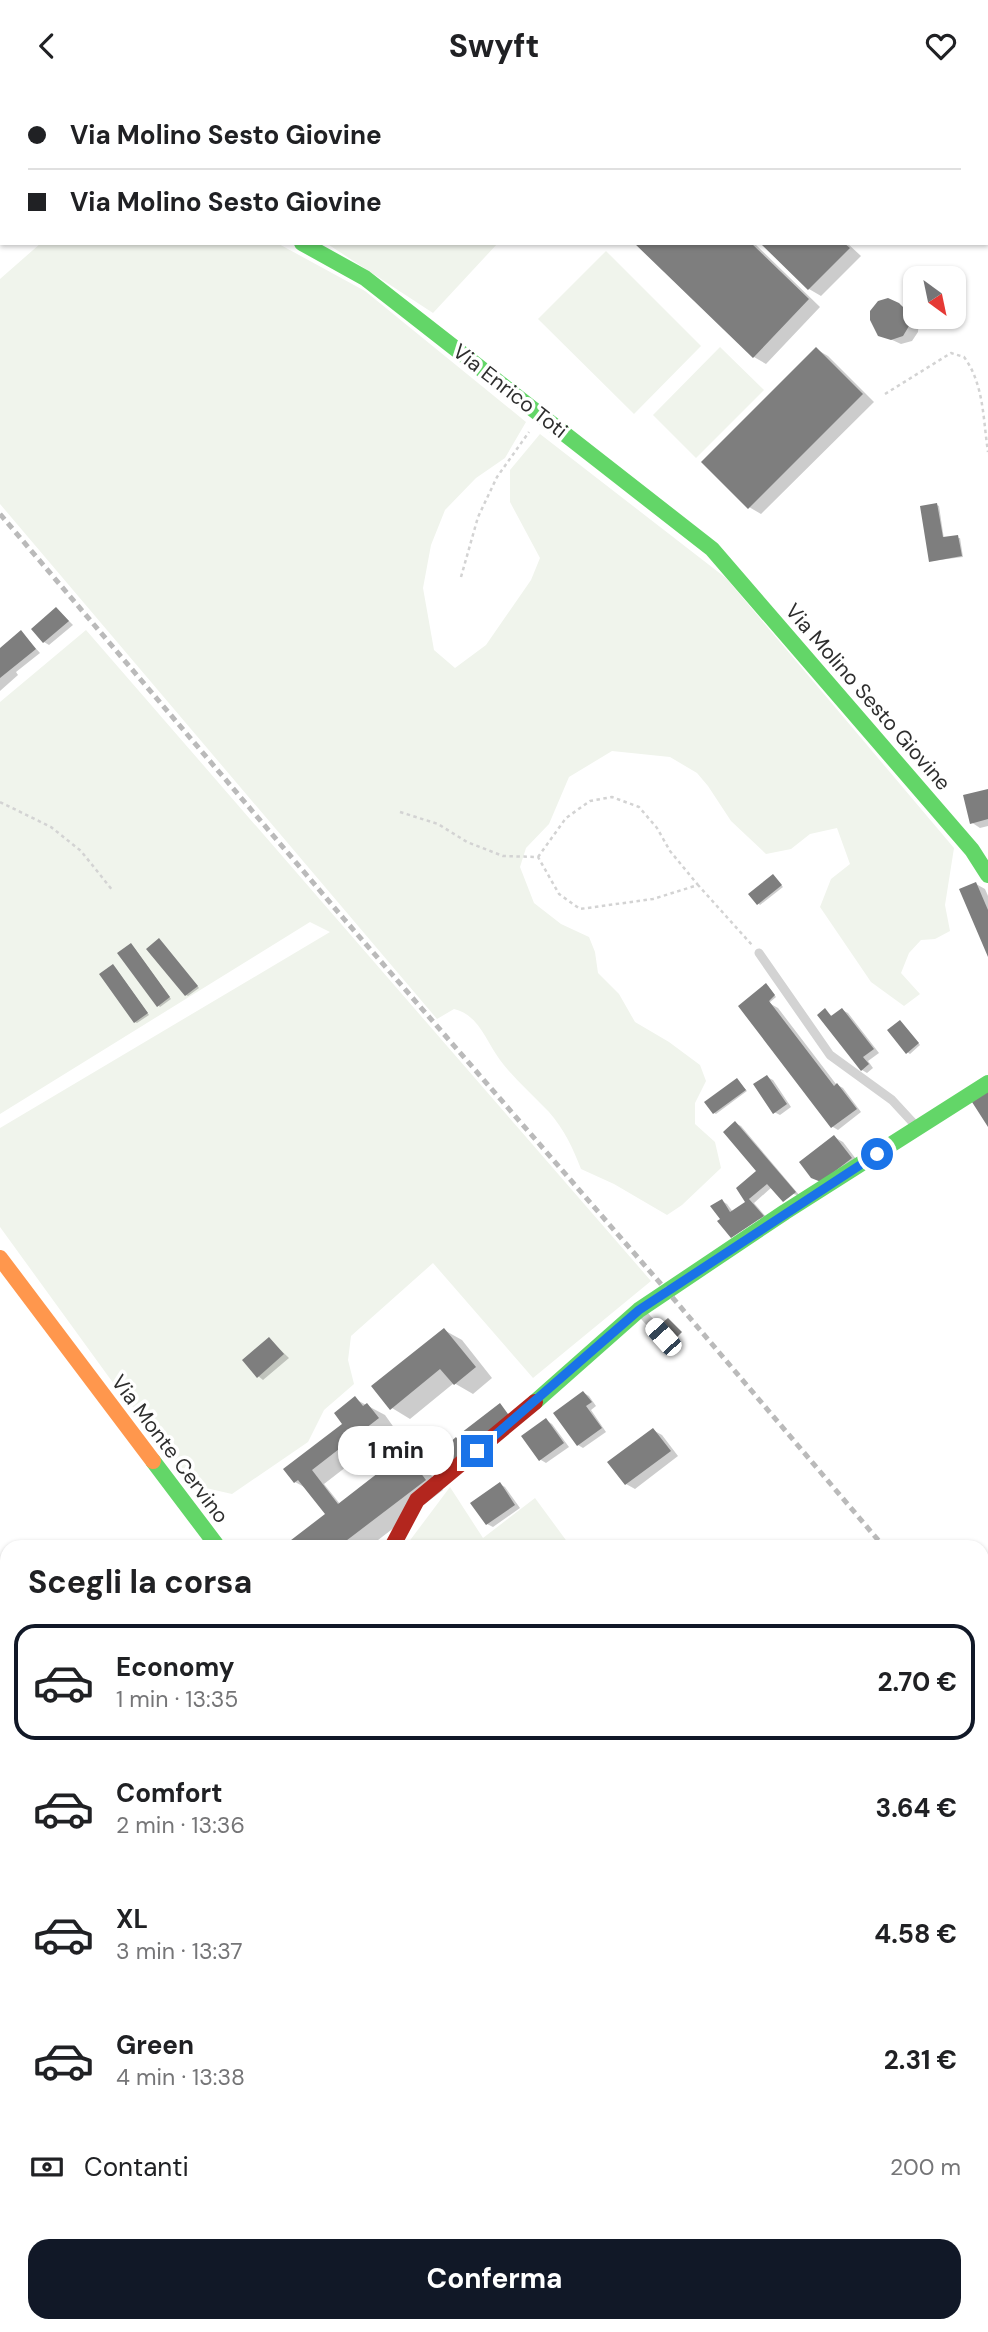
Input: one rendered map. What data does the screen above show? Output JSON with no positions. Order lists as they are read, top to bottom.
{
  "streets": {
    "street": ["Via Enrico Toti", "Via Molino Sesto Giovine", "Via Monte Cervino"]
  },
  "crossings": [
    ["Via Enrico Toti", "Via Molino Sesto Giovine"]
  ],
  "north": "bottom right",
  "page": {
    "header": "Swyft",
    "banner": ["Via Molino Sesto Giovine", "Via Molino Sesto Giovine"],
    "bubble": "1 min",
    "heading": "Scegli la corsa",
    "list": [
      {
        "name": "Economy",
        "note": "1 min · 13:35",
        "value": "2.70 €"
      },
      {
        "name": "Comfort",
        "note": "2 min · 13:36",
        "value": "3.64 €"
      },
      {
        "name": "XL",
        "note": "3 min · 13:37",
        "value": "4.58 €"
      },
      {
        "name": "Green",
        "note": "4 min · 13:38",
        "value": "2.31 €"
      }
    ],
    "pay": ["Contanti", "200 m"],
    "buttons": "Conferma"
  }
}
